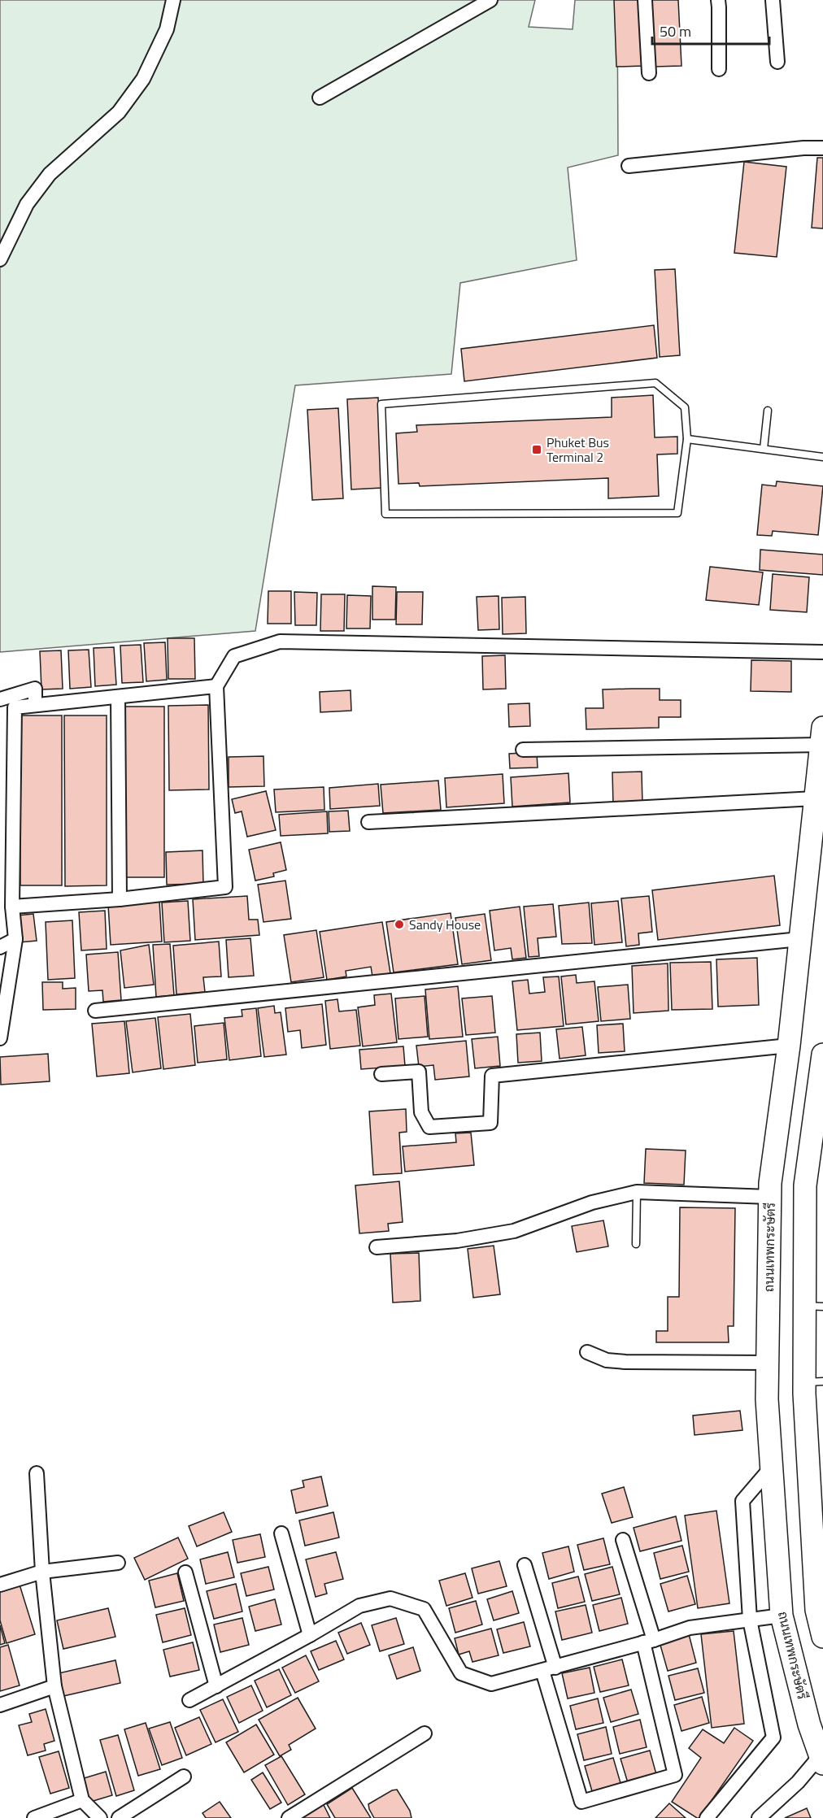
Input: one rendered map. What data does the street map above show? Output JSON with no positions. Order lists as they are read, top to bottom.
{
  "streets": {
    "main road": ["ถนนเทพกระษัตรี"]
  },
  "places": {
    "transit": ["Phuket Bus Terminal 2"],
    "other": ["Sandy House"]
  },
  "scale_bar": "50 m"
}
